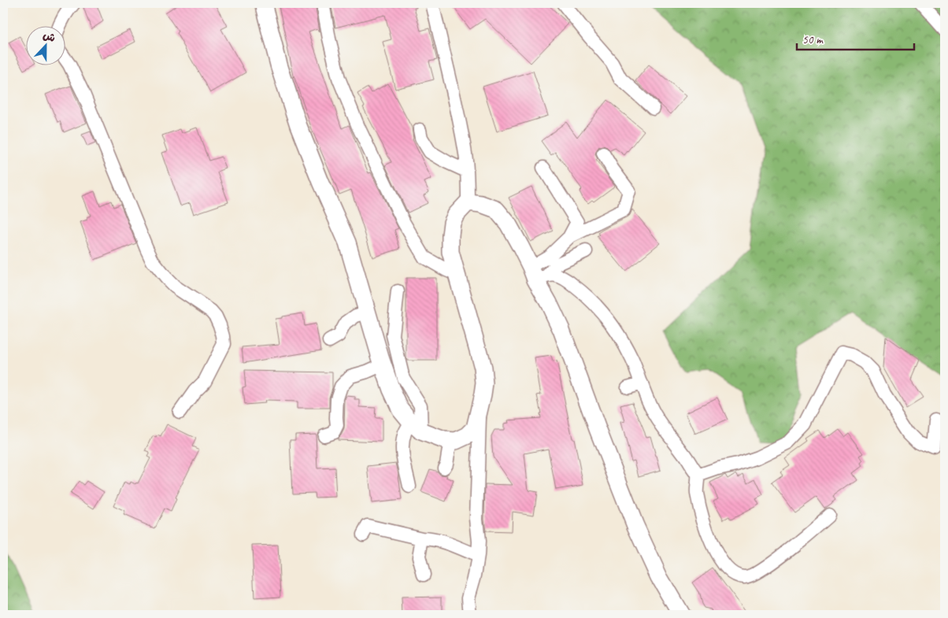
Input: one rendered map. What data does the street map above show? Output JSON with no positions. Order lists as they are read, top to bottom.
{
  "scale_bar": "50 m",
  "north": "top"
}
